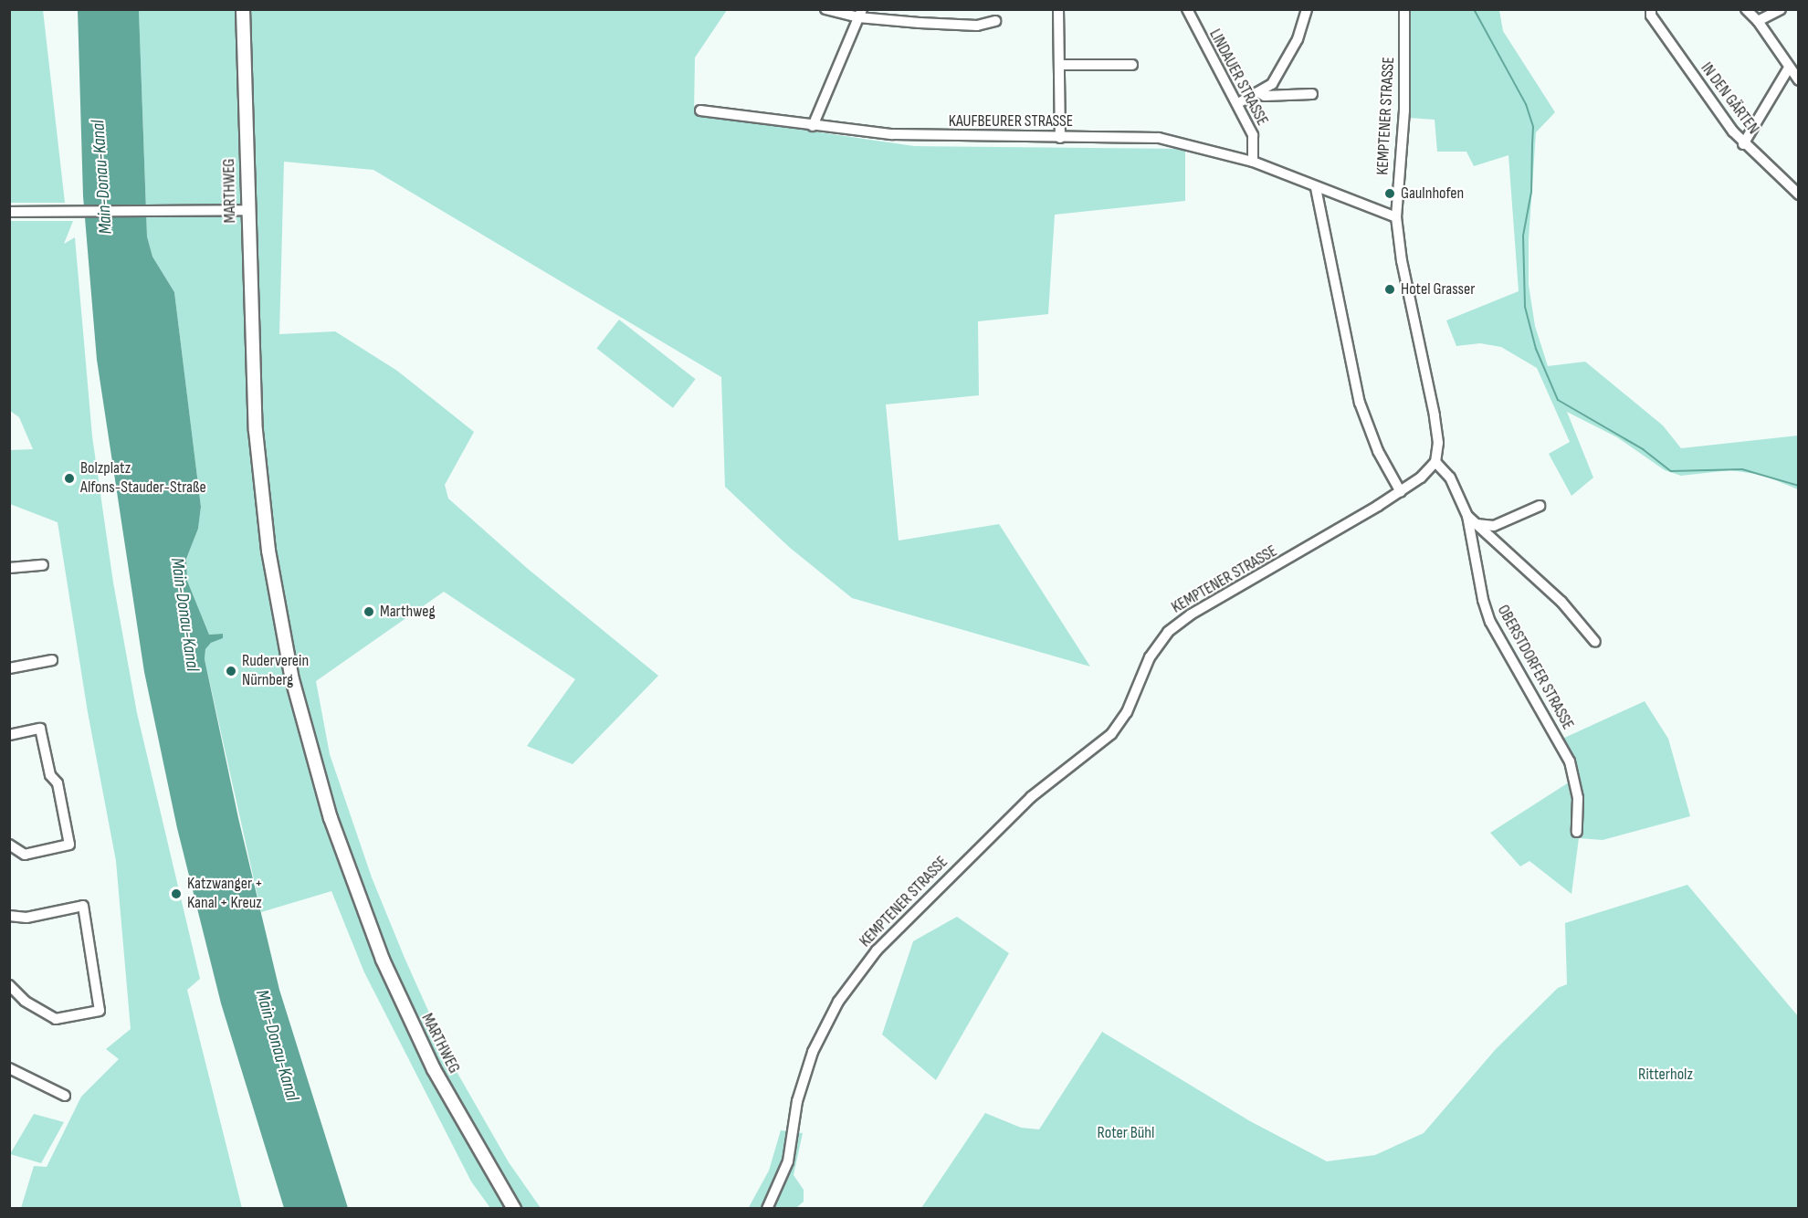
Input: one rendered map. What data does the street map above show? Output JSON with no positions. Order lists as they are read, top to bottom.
{
  "streets": {
    "main road": ["MARTHWEG"],
    "street": [
      "LINDAUER STRASSE",
      "IN DEN GÄRTEN",
      "KEMPTENER STRASSE",
      "KAUFBEURER STRASSE",
      "OBERSTDORFER STRASSE"
    ]
  },
  "crossings": [
    ["LINDAUER STRASSE", "KAUFBEURER STRASSE"],
    ["KEMPTENER STRASSE", "KAUFBEURER STRASSE"]
  ],
  "water": ["Main-Donau-Kanal"],
  "parks": ["Ritterholz", "Roter Bühl"],
  "places": [
    "Gaulnhofen",
    "Hotel Grasser",
    "Bolzplatz Alfons-Stauder-Straße",
    "Marthweg",
    "Ruderverein Nürnberg",
    "Katzwanger + Kanal + Kreuz"
  ]
}
